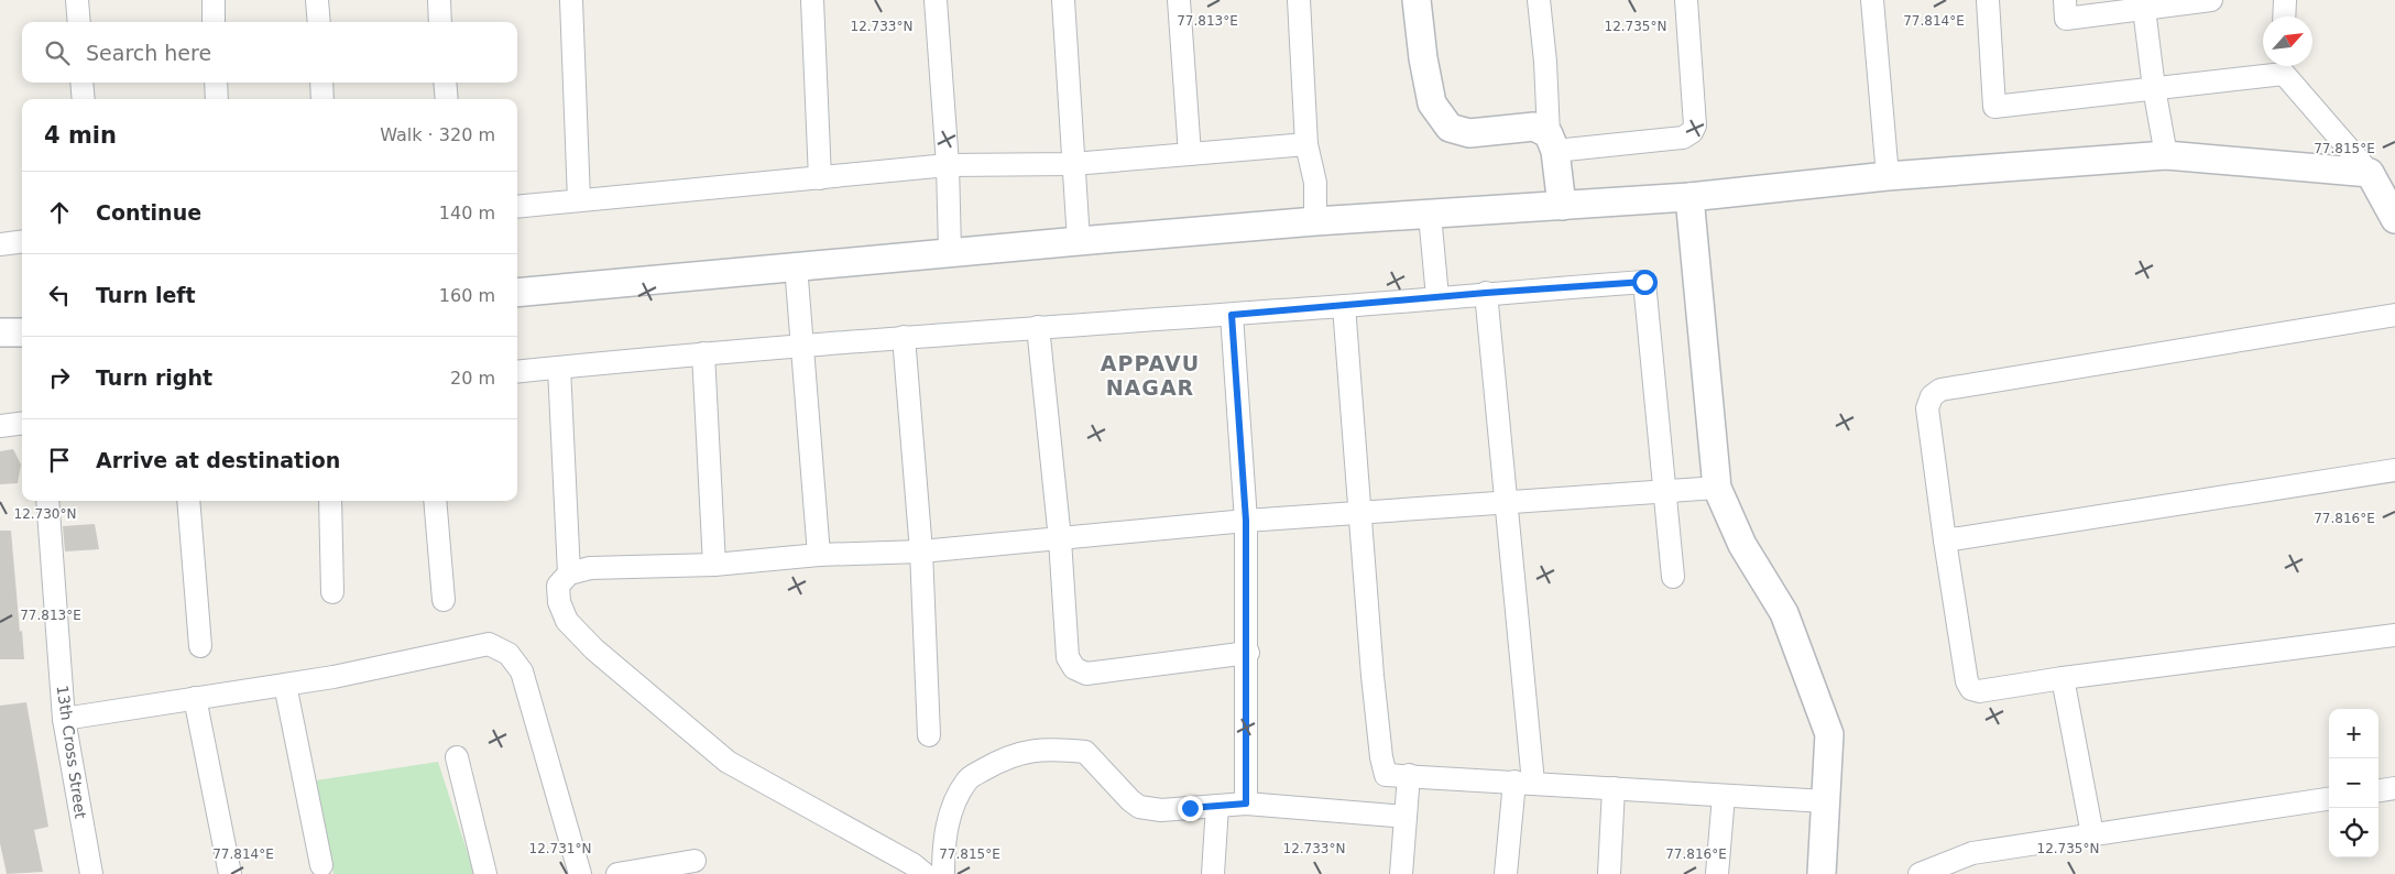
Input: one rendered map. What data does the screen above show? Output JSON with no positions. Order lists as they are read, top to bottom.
{
  "streets": {
    "street": ["13th Cross Street"]
  },
  "districts": ["APPAVU NAGAR"],
  "north": "top right",
  "page": {
    "search": "Search here",
    "heading": ["4 min", "Walk · 320 m"],
    "list": [
      ["Continue", "140 m"],
      ["Turn left", "160 m"],
      ["Turn right", "20 m"],
      "Arrive at destination"
    ],
    "map_buttons": ["+", "−"]
  },
  "coordinates": [
    "77.813°E",
    "77.814°E",
    "12.733°N",
    "12.735°N",
    "77.815°E",
    "12.730°N",
    "77.816°E",
    "12.731°N"
  ]
}
